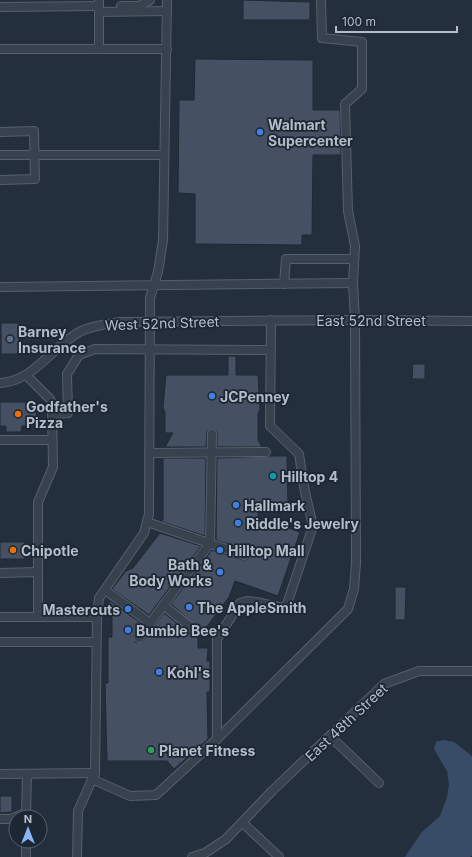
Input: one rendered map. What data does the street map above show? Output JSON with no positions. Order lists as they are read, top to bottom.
{
  "streets": {
    "street": ["East 52nd Street", "West 52nd Street", "East 48th Street"]
  },
  "crossings": [
    ["East 52nd Street", "West 52nd Street"]
  ],
  "places": [
    "Walmart Supercenter",
    "Barney Insurance",
    "JCPenney",
    "Godfather's Pizza",
    "Hilltop 4",
    "Hallmark",
    "Riddle's Jewelry",
    "Chipotle",
    "Hilltop Mall",
    "Bath & Body Works",
    "The AppleSmith",
    "Mastercuts",
    "Bumble Bee's",
    "Kohl's",
    "Planet Fitness"
  ],
  "scale_bar": "100 m",
  "north": "top"
}
